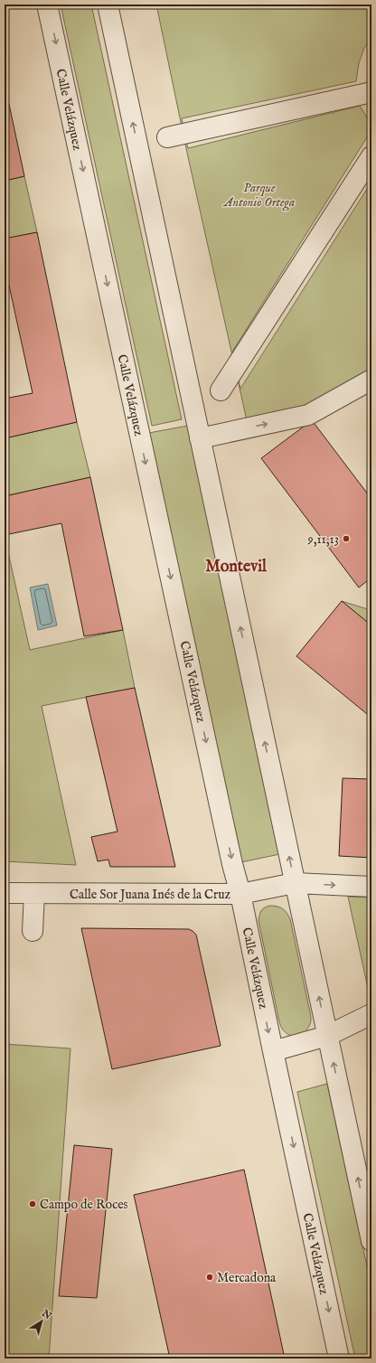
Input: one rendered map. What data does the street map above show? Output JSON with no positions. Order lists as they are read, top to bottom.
{
  "streets": {
    "street": ["Calle Velázquez", "Calle Sor Juana Inés de la Cruz"]
  },
  "crossings": [
    ["Calle Velázquez", "Calle Sor Juana Inés de la Cruz"]
  ],
  "districts": ["Montevil"],
  "parks": ["Parque Antonio Ortega"],
  "places": ["9,11,13", "Campo de Roces", "Mercadona"],
  "north": "top right"
}
